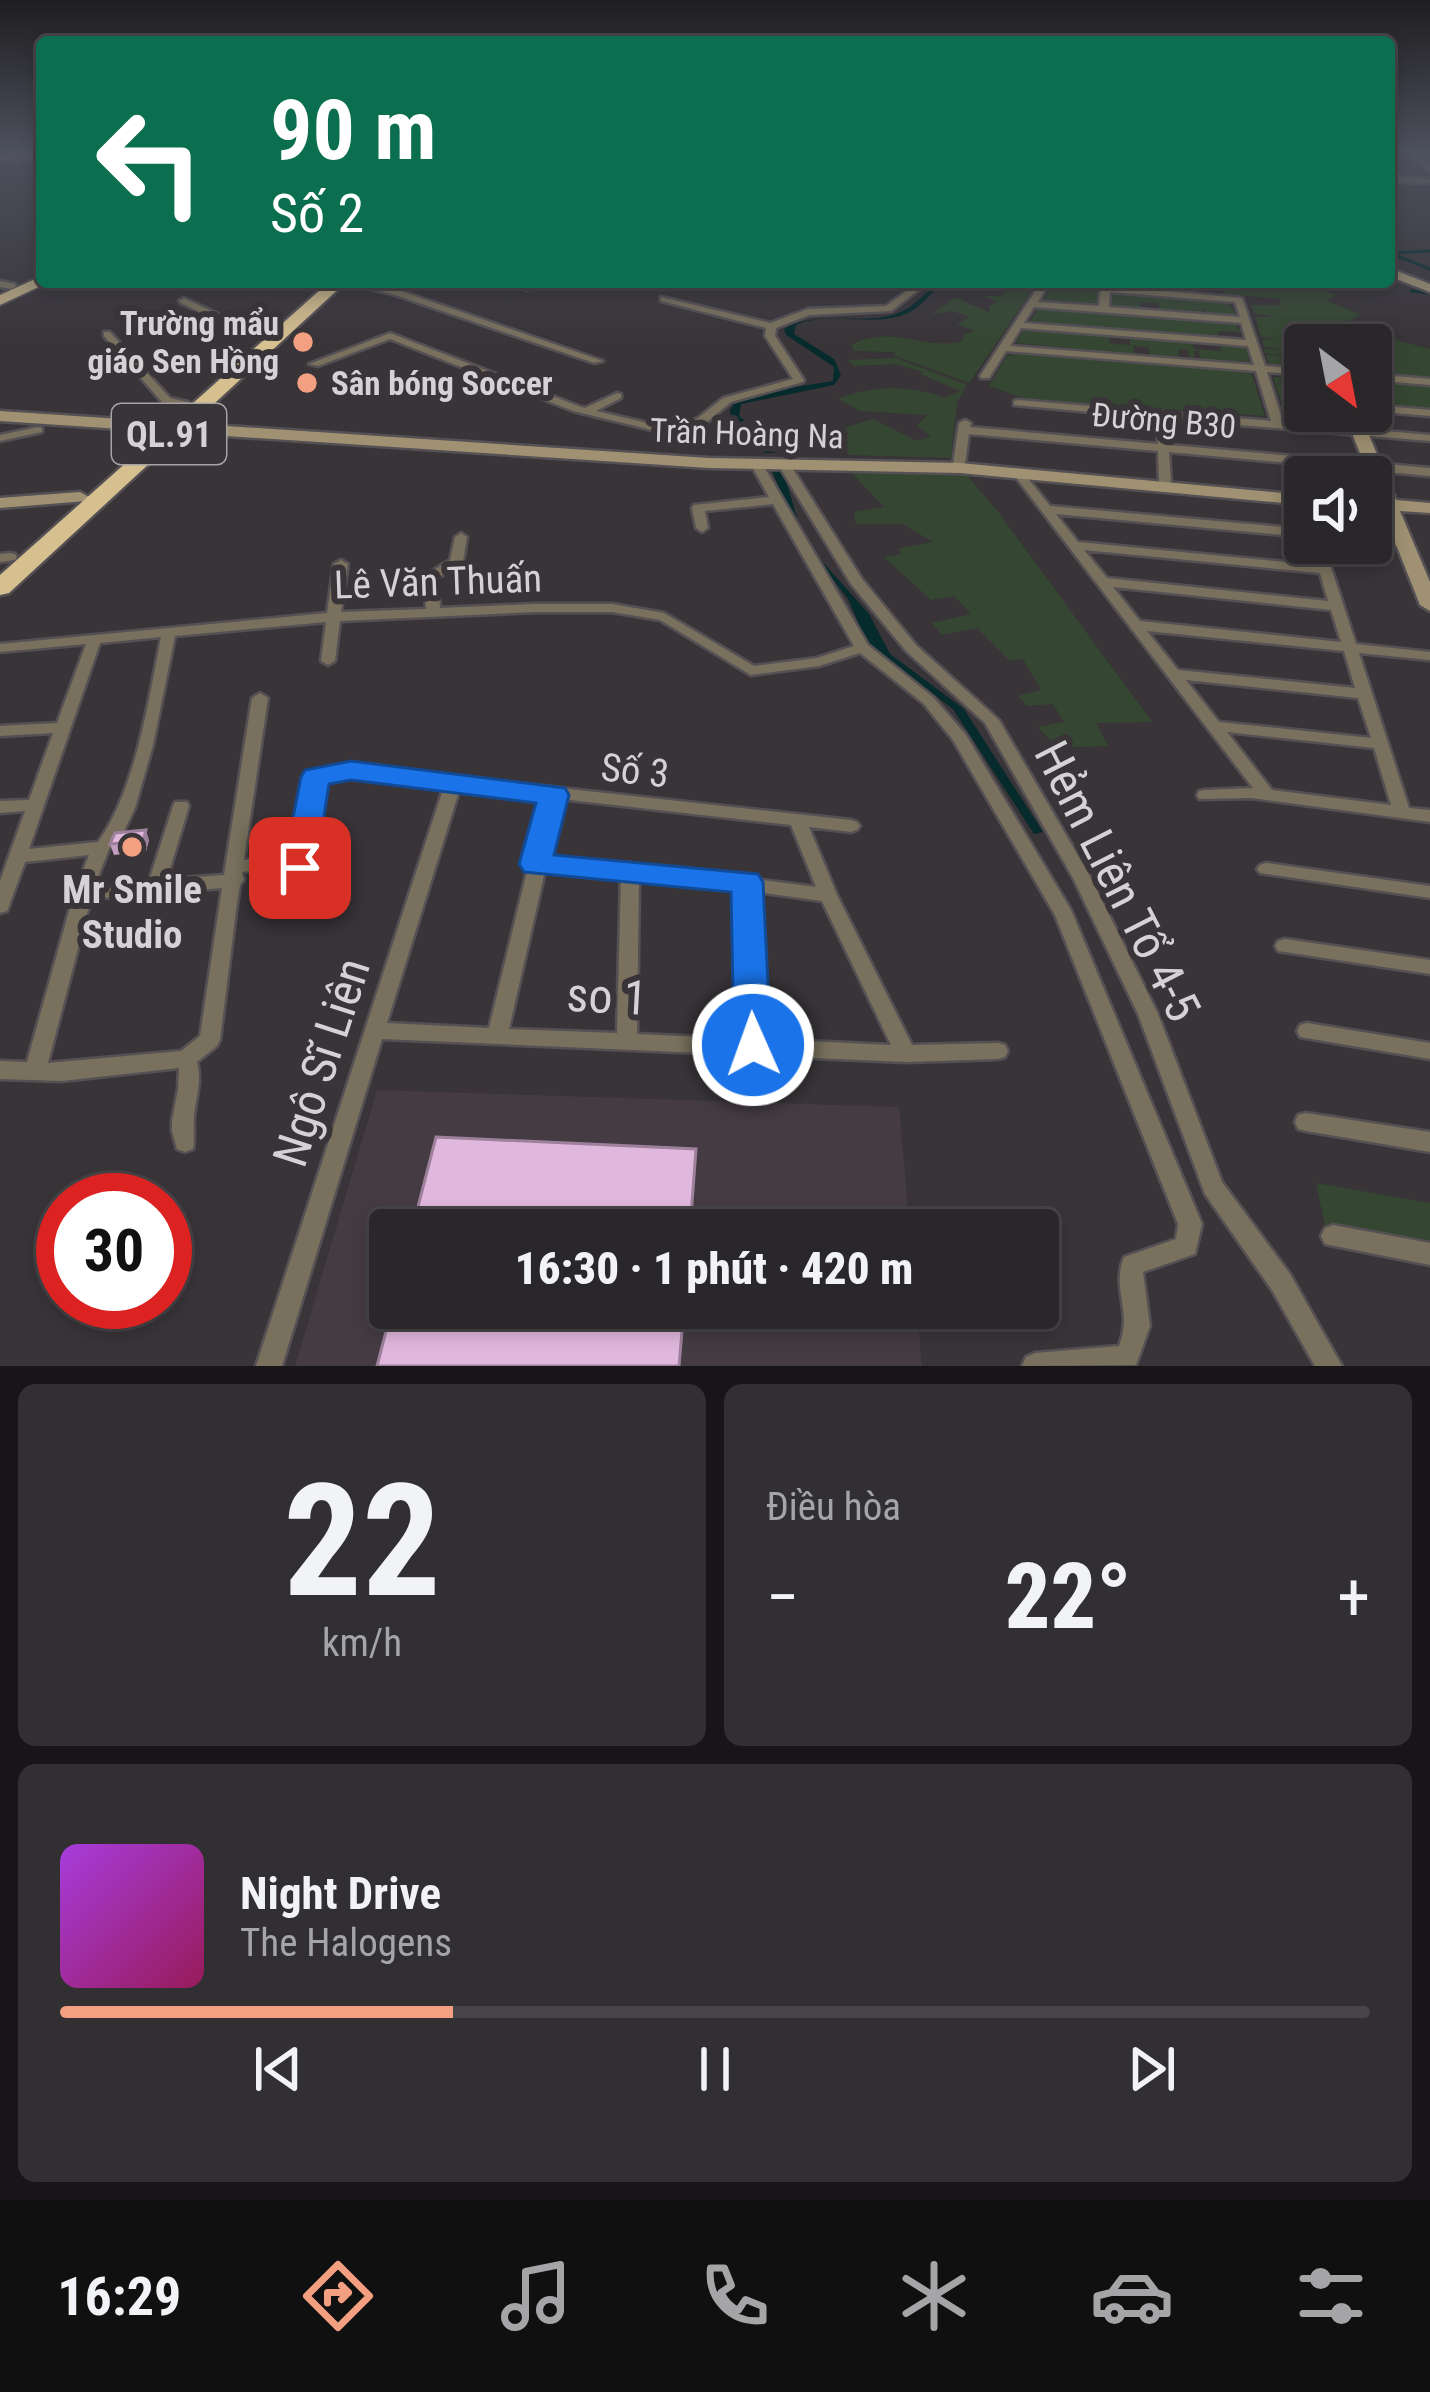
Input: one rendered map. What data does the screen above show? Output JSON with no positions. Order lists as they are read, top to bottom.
{
  "streets": {
    "highway": ["QL.91"],
    "main road": ["Trần Hoàng Na"],
    "street": [
      "Đường B30",
      "Lê Văn Thuấn",
      "Số 3",
      "Hẻm Liên Tổ 4-5",
      "so 1",
      "Ngô Sĩ Liên"
    ]
  },
  "crossings": [
    ["Đường B30", "Trần Hoàng Na"],
    ["Trần Hoàng Na", "QL.91"],
    ["Trần Hoàng Na", "Hẻm Liên Tổ 4-5"],
    ["Số 3", "Ngô Sĩ Liên"],
    ["so 1", "Ngô Sĩ Liên"]
  ],
  "places": ["Trường mẩu giáo Sen Hồng", "Sân bóng Soccer", "Mr Smile Studio"],
  "north": "bottom right",
  "page": {
    "turn": ["90 m", "Số 2"],
    "limit": "30",
    "trip": "16:30 · 1 phút · 420 m",
    "tile": [
      ["22", "km/h"],
      "Điều hòa"
    ],
    "heat": ["−", "22°", "+"],
    "song": ["Night Drive", "The Halogens"],
    "tabs": "16:29"
  }
}
